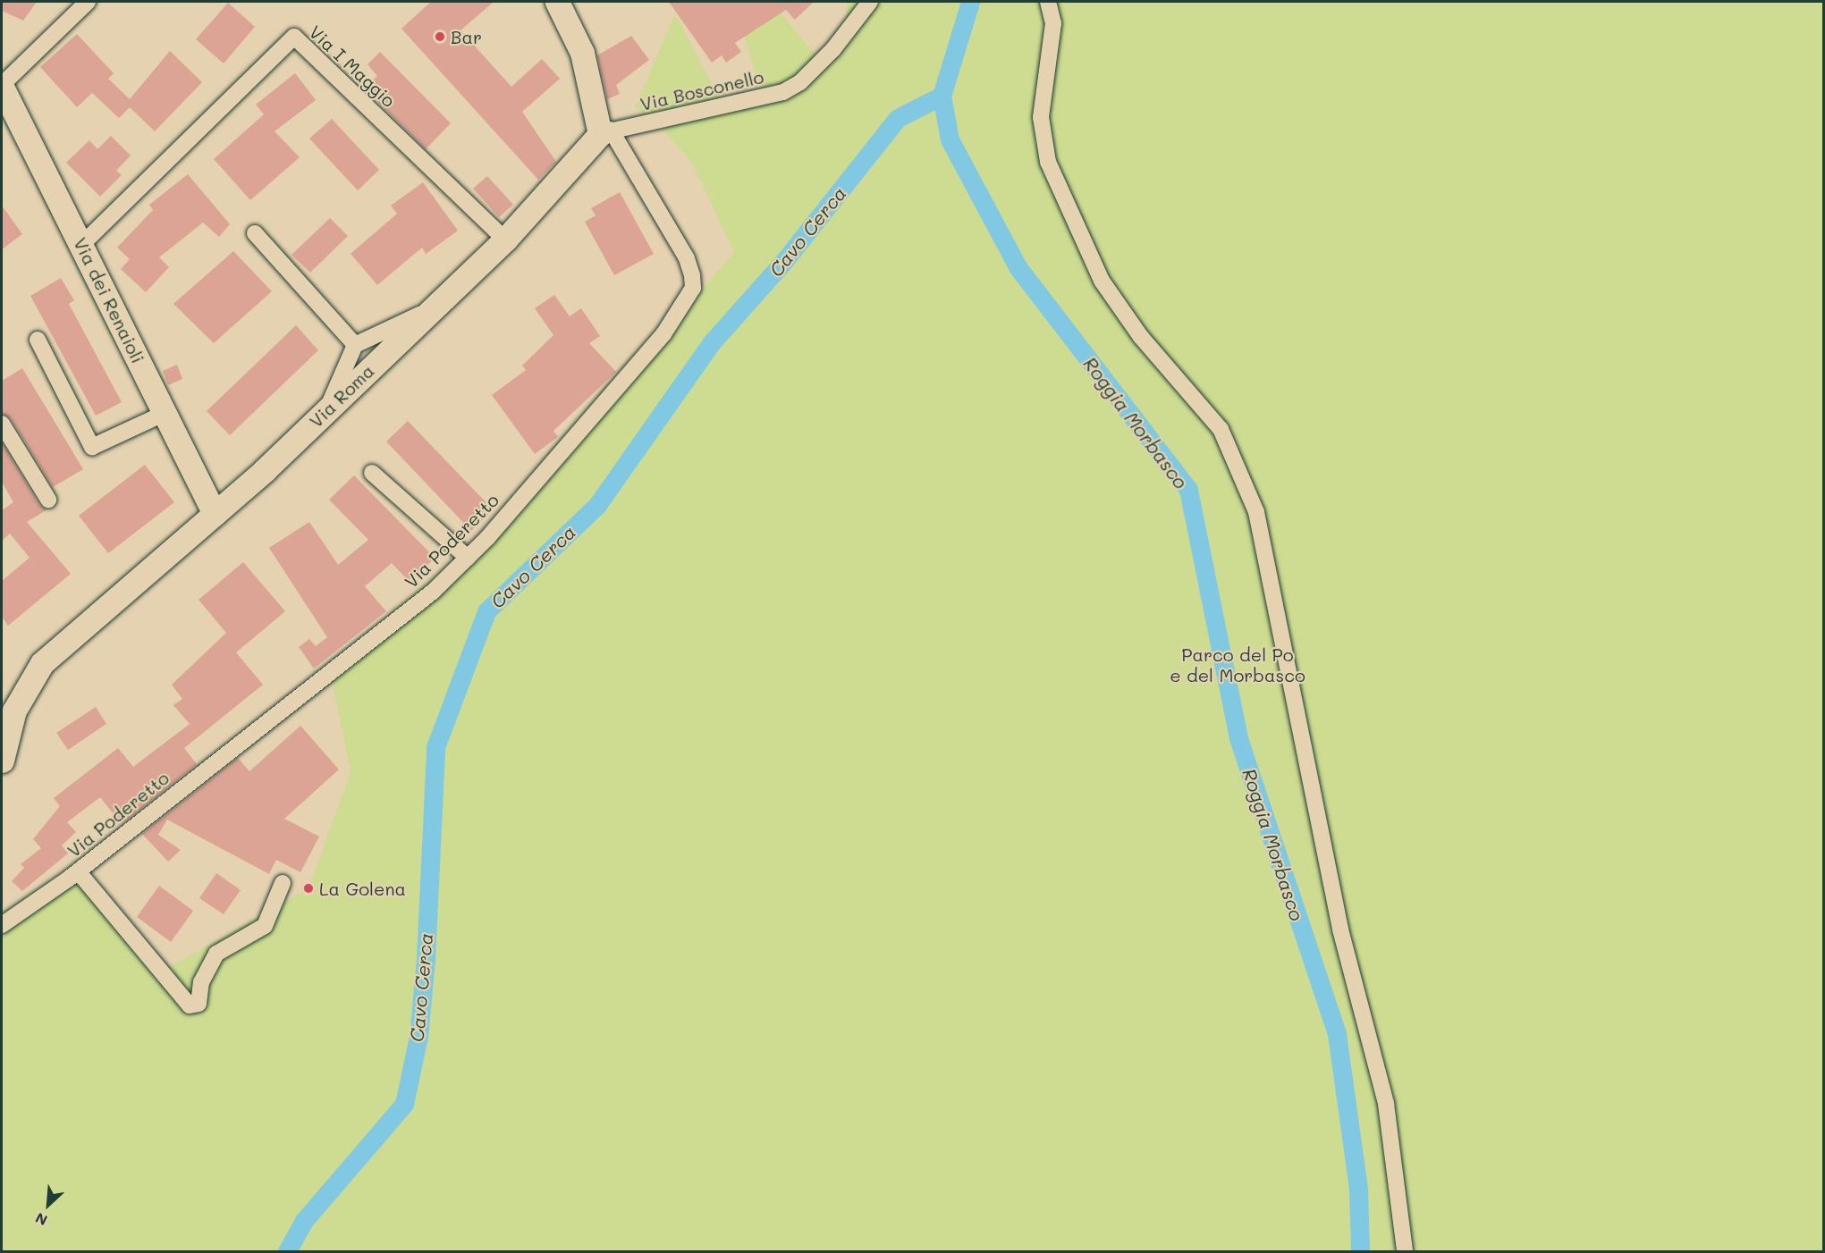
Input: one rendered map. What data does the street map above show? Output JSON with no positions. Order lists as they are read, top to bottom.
{
  "streets": {
    "street": [
      "Via I Maggio",
      "Via Bosconello",
      "Via dei Renaioli",
      "Via Roma",
      "Via Poderetto"
    ]
  },
  "crossings": [
    ["Via I Maggio", "Via dei Renaioli"],
    ["Via I Maggio", "Via Roma"],
    ["Via Bosconello", "Via Roma"],
    ["Via Bosconello", "Via Poderetto"],
    ["Via dei Renaioli", "Via Roma"],
    ["Via Roma", "Via Poderetto"]
  ],
  "water": ["Cavo Cerca", "Roggia Morbasco"],
  "parks": ["Parco del Po e del Morbasco"],
  "places": ["Bar", "La Golena"],
  "north": "bottom left"
}
